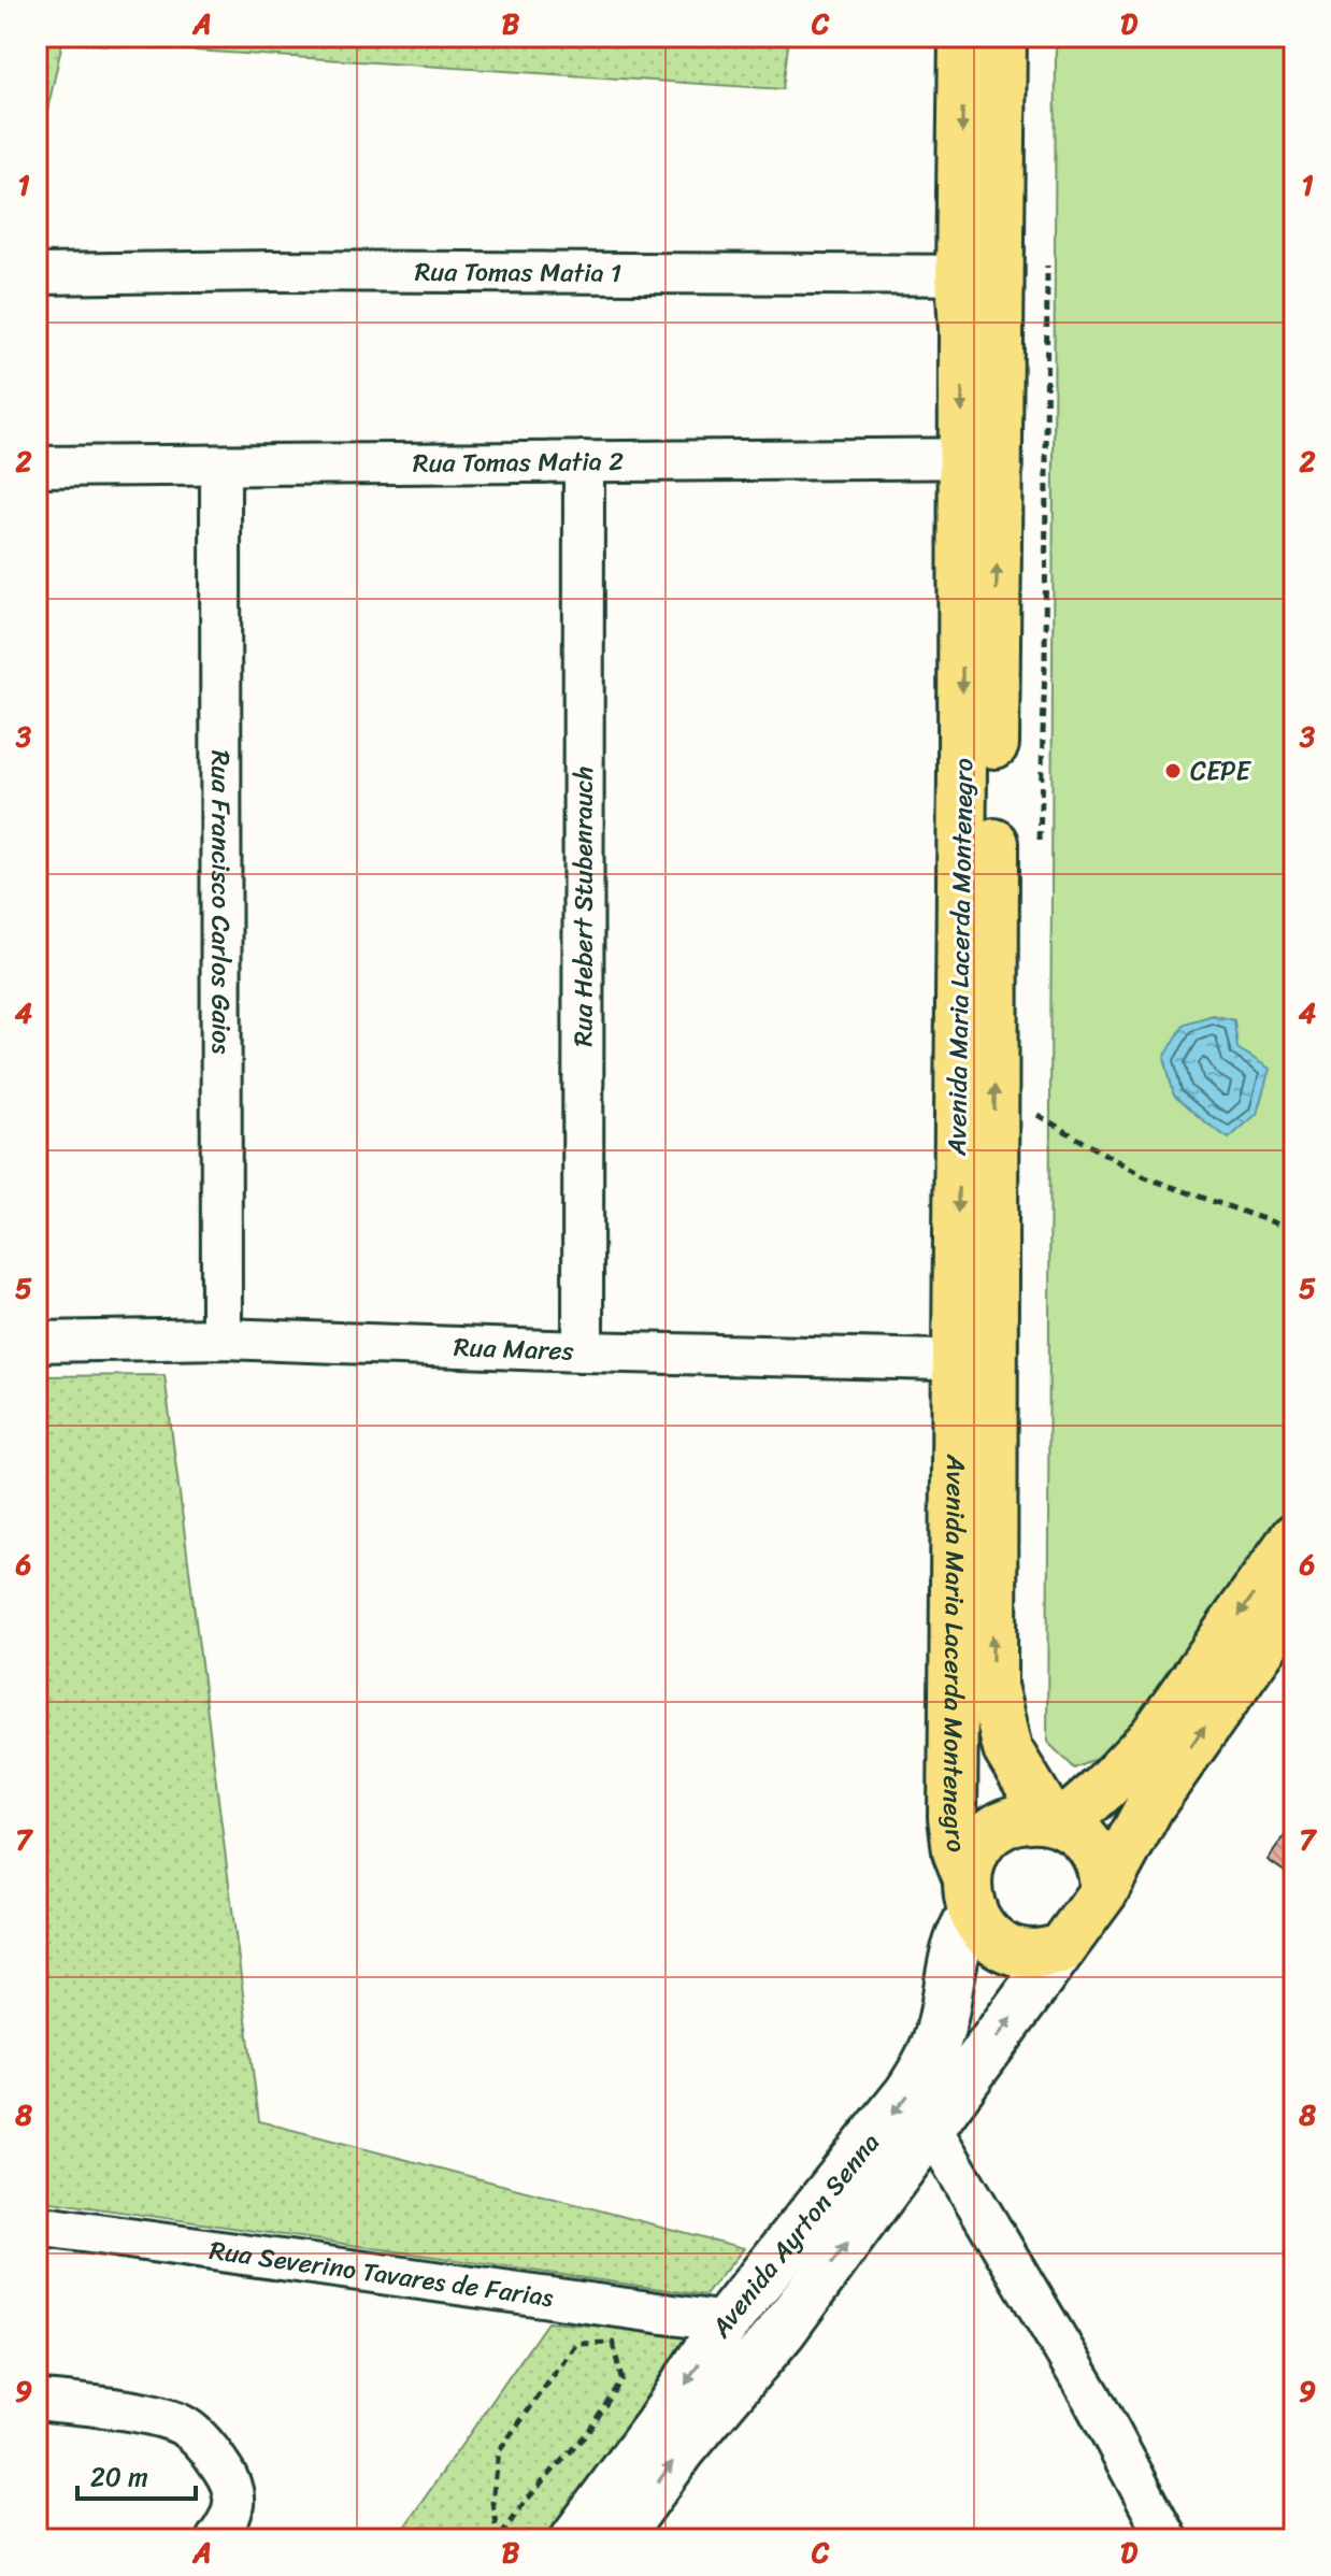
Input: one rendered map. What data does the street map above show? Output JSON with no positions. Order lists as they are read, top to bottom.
{
  "streets": {
    "main road": ["Avenida Maria Lacerda Montenegro"],
    "street": [
      "Rua Tomas Matia 1",
      "Rua Tomas Matia 2",
      "Rua Francisco Carlos Gaios",
      "Rua Hebert Stubenrauch",
      "Rua Mares",
      "Avenida Ayrton Senna",
      "Rua Severino Tavares de Farias"
    ]
  },
  "crossings": [
    ["Rua Tomas Matia 1", "Avenida Maria Lacerda Montenegro"],
    ["Rua Tomas Matia 2", "Rua Francisco Carlos Gaios"],
    ["Rua Tomas Matia 2", "Rua Hebert Stubenrauch"],
    ["Rua Tomas Matia 2", "Avenida Maria Lacerda Montenegro"],
    ["Rua Francisco Carlos Gaios", "Rua Mares"],
    ["Rua Hebert Stubenrauch", "Rua Mares"],
    ["Avenida Maria Lacerda Montenegro", "Rua Mares"],
    ["Avenida Maria Lacerda Montenegro", "Avenida Ayrton Senna"],
    ["Avenida Ayrton Senna", "Rua Severino Tavares de Farias"]
  ],
  "places": ["CEPE"],
  "scale_bar": "20 m",
  "grid": {
    "columns": [
      "A",
      "B",
      "C",
      "D"
    ],
    "rows": [
      "1",
      "2",
      "3",
      "4",
      "5",
      "6",
      "7",
      "8",
      "9"
    ]
  }
}
